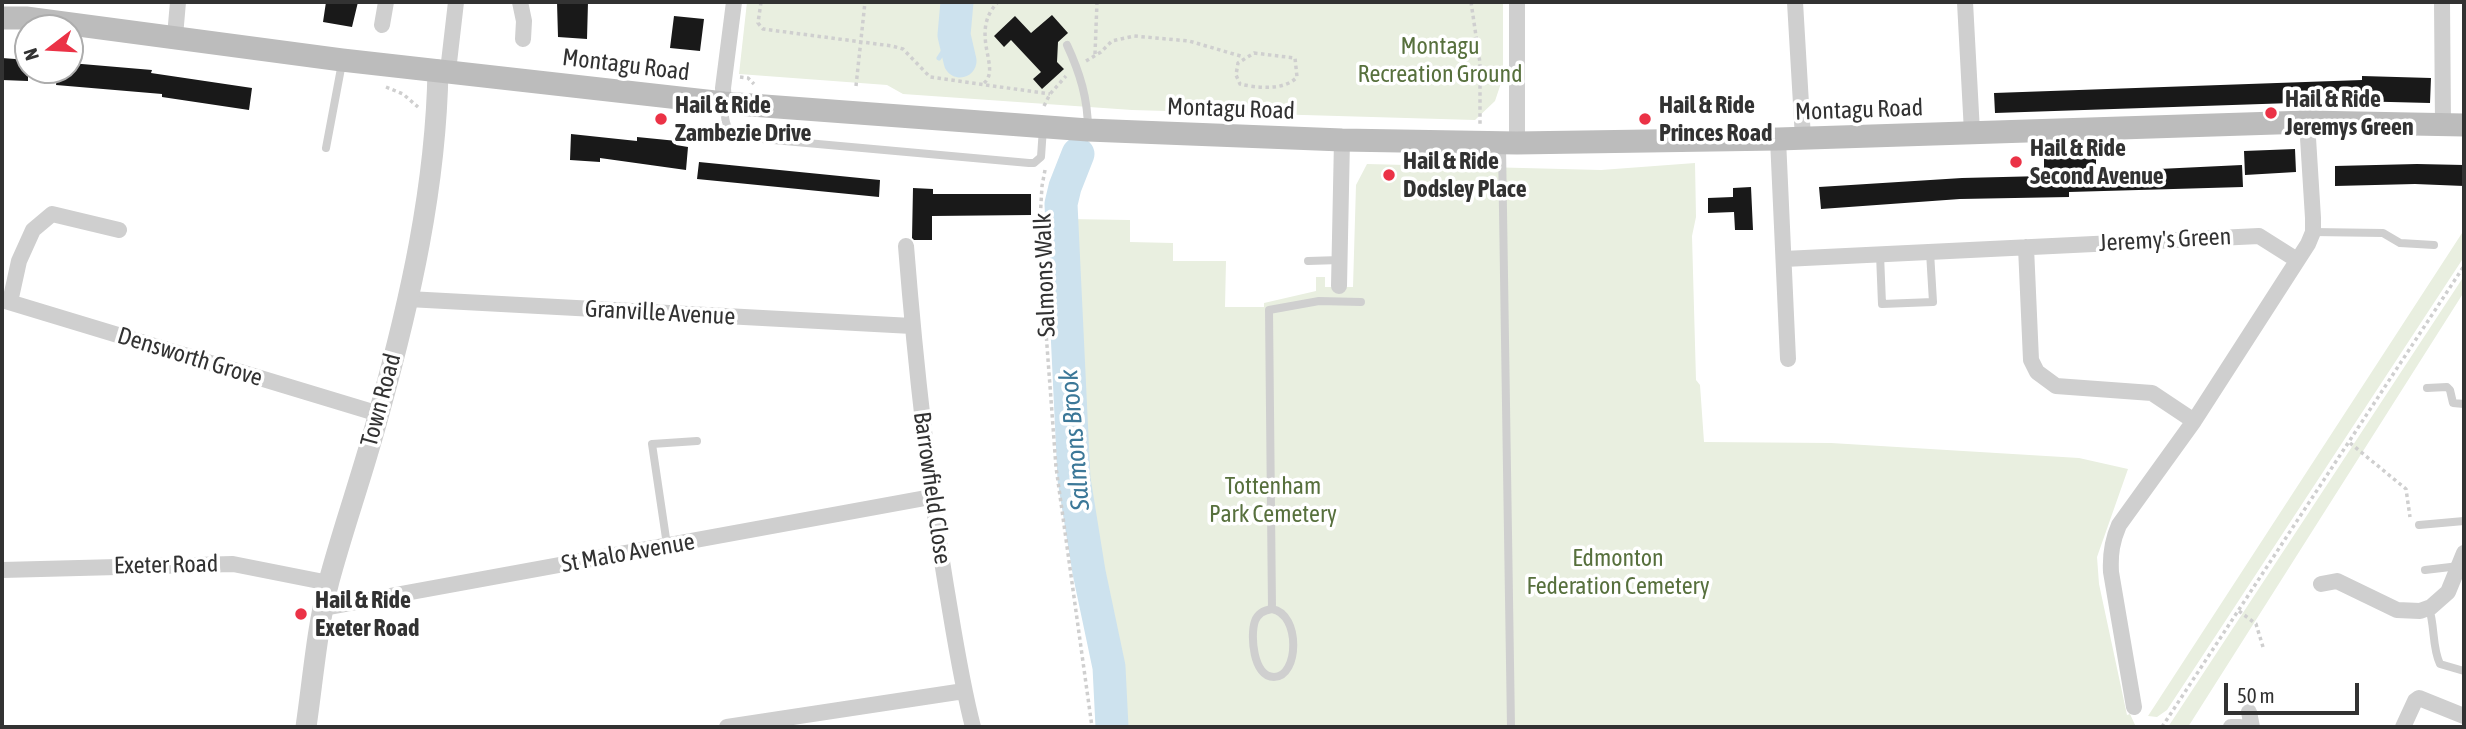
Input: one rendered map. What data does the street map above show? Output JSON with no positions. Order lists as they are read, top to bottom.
{
  "streets": {
    "main road": ["Montagu Road"],
    "street": [
      "Jeremy's Green",
      "Granville Avenue",
      "Densworth Grove",
      "Town Road",
      "Barrowfield Close",
      "St Malo Avenue",
      "Exeter Road"
    ],
    "path": ["Salmons Walk"]
  },
  "crossings": [
    ["Montagu Road", "Town Road"],
    ["Granville Avenue", "Town Road"],
    ["Granville Avenue", "Barrowfield Close"],
    ["Densworth Grove", "Town Road"],
    ["Town Road", "St Malo Avenue"],
    ["Town Road", "Exeter Road"],
    ["Barrowfield Close", "St Malo Avenue"]
  ],
  "water": ["Salmons Brook"],
  "parks": ["Montagu Recreation Ground", "Tottenham Park Cemetery", "Edmonton Federation Cemetery"],
  "places": [
    "Hail & Ride Jeremys Green",
    "Hail & Ride Zambezie Drive",
    "Hail & Ride Princes Road",
    "Hail & Ride Second Avenue",
    "Hail & Ride Dodsley Place",
    "Hail & Ride Exeter Road"
  ],
  "scale_bar": "50 m",
  "north": "left"
}
